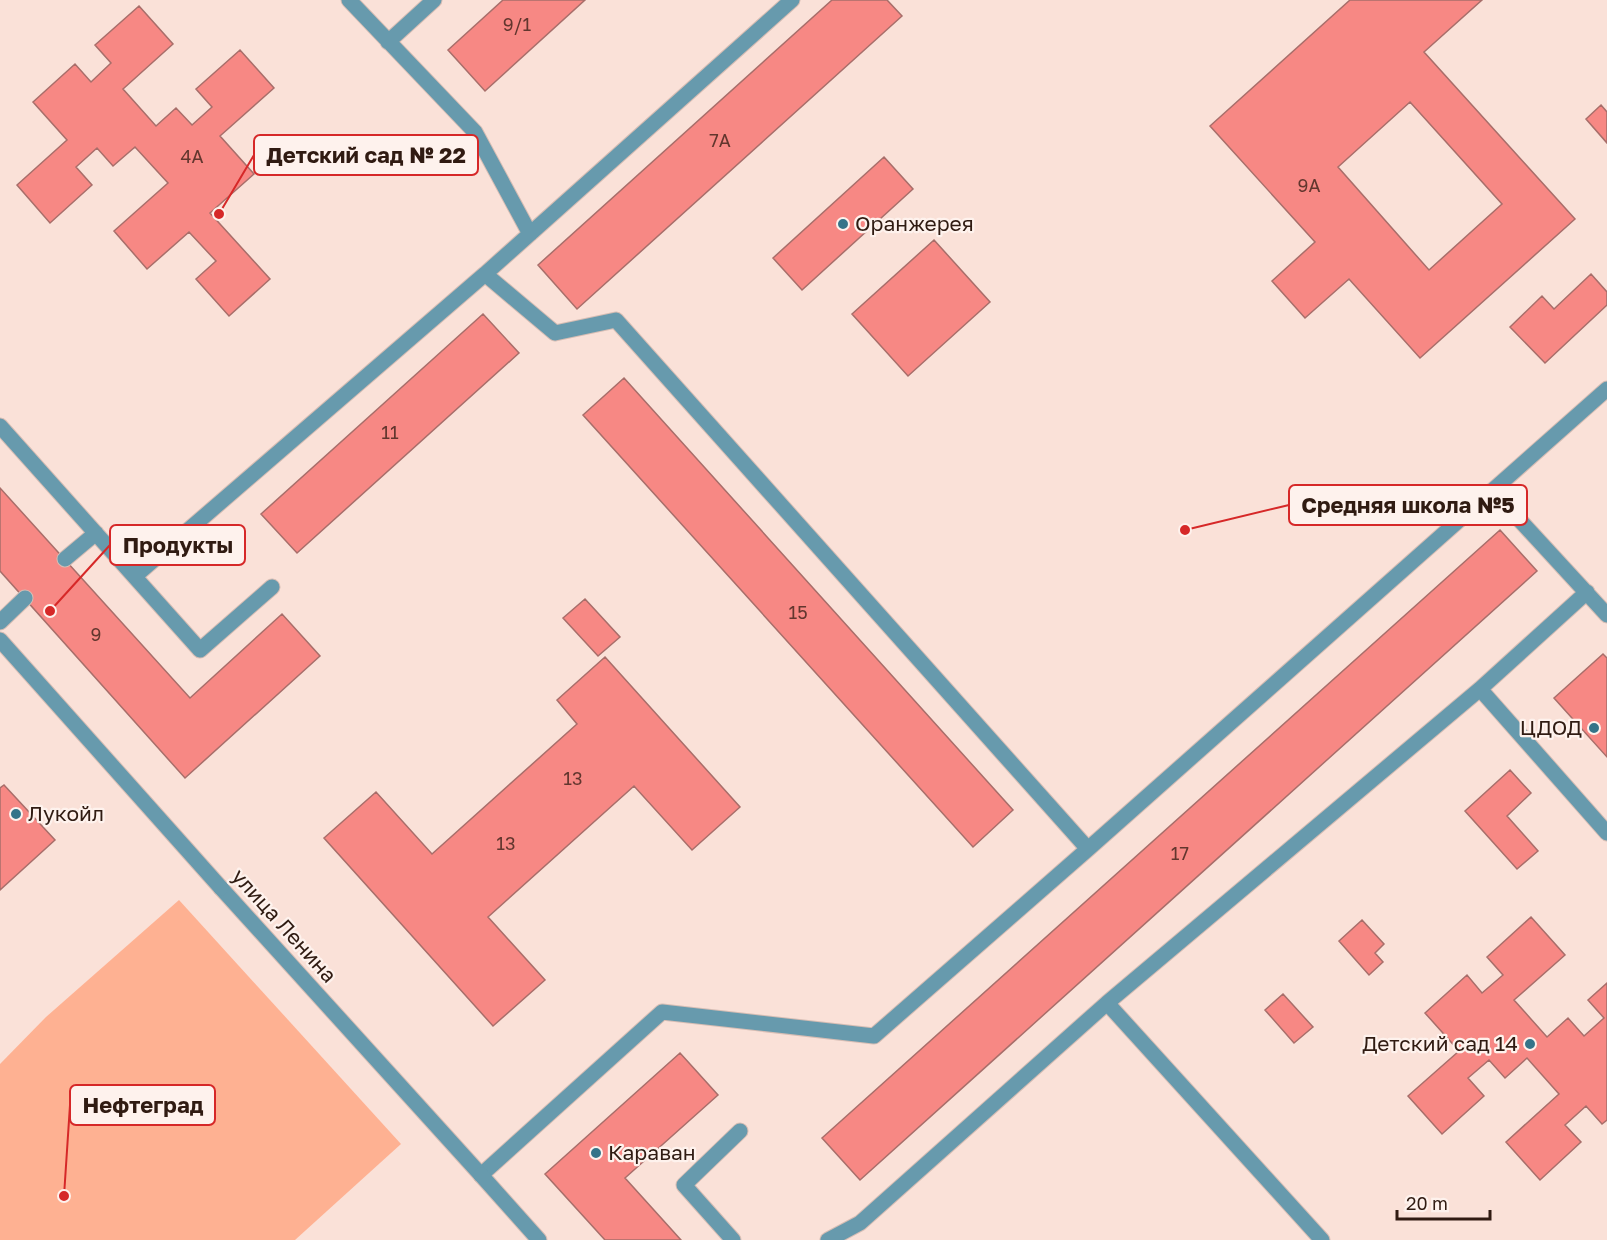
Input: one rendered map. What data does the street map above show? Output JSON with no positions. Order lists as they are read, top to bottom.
{
  "streets": {
    "street": ["улица Ленина"]
  },
  "places": [
    "Детский сад № 22",
    "Оранжерея",
    "Средняя школа №5",
    "Продукты",
    "ЦДОД",
    "Лукойл",
    "Детский сад 14",
    "Караван",
    "Нефтеград"
  ],
  "house_numbers": [
    "9/1",
    "7А",
    "4А",
    "9А",
    "11",
    "15",
    "9",
    "13",
    "13",
    "17"
  ],
  "scale_bar": "20 m"
}
